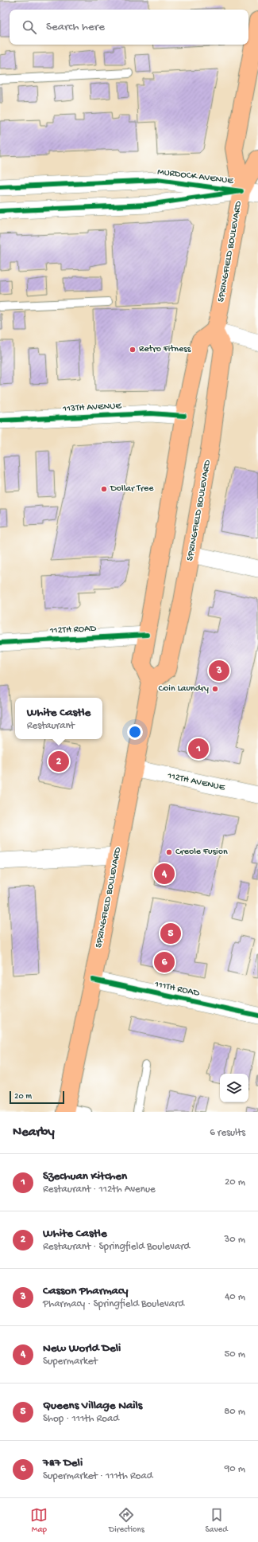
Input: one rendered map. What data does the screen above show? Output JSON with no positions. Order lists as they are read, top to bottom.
{
  "streets": {
    "main road": ["SPRINGFIELD BOULEVARD"],
    "street": [
      "MURDOCK AVENUE",
      "113TH AVENUE",
      "112TH ROAD",
      "112TH AVENUE",
      "111TH ROAD"
    ]
  },
  "crossings": [
    ["MURDOCK AVENUE", "SPRINGFIELD BOULEVARD"],
    ["SPRINGFIELD BOULEVARD", "112TH AVENUE"],
    ["SPRINGFIELD BOULEVARD", "111TH ROAD"]
  ],
  "places": [
    "Retro Fitness",
    "Dollar Tree",
    "Coin Laundry",
    "Creole Fusion"
  ],
  "scale_bar": "20 m",
  "page": {
    "search": "Search here",
    "pins": [
      "3",
      "1",
      "2",
      "4",
      "5",
      "6"
    ],
    "popup": ["White Castle", "Restaurant"],
    "scale": "20 m",
    "heading": ["Nearby", "6 results"],
    "list": [
      {
        "mark": "1",
        "name": "Szechuan Kitchen",
        "note": "Restaurant · 112th Avenue",
        "value": "20 m"
      },
      {
        "mark": "2",
        "name": "White Castle",
        "note": "Restaurant · Springfield Boulevard",
        "value": "30 m"
      },
      {
        "mark": "3",
        "name": "Casson Pharmacy",
        "note": "Pharmacy · Springfield Boulevard",
        "value": "40 m"
      },
      {
        "mark": "4",
        "name": "New World Deli",
        "note": "Supermarket",
        "value": "50 m"
      },
      {
        "mark": "5",
        "name": "Queens Village Nails",
        "note": "Shop · 111th Road",
        "value": "80 m"
      },
      {
        "mark": "6",
        "name": "7&7 Deli",
        "note": "Supermarket · 111th Road",
        "value": "90 m"
      }
    ],
    "nav": ["Map", "Directions", "Saved"]
  }
}
